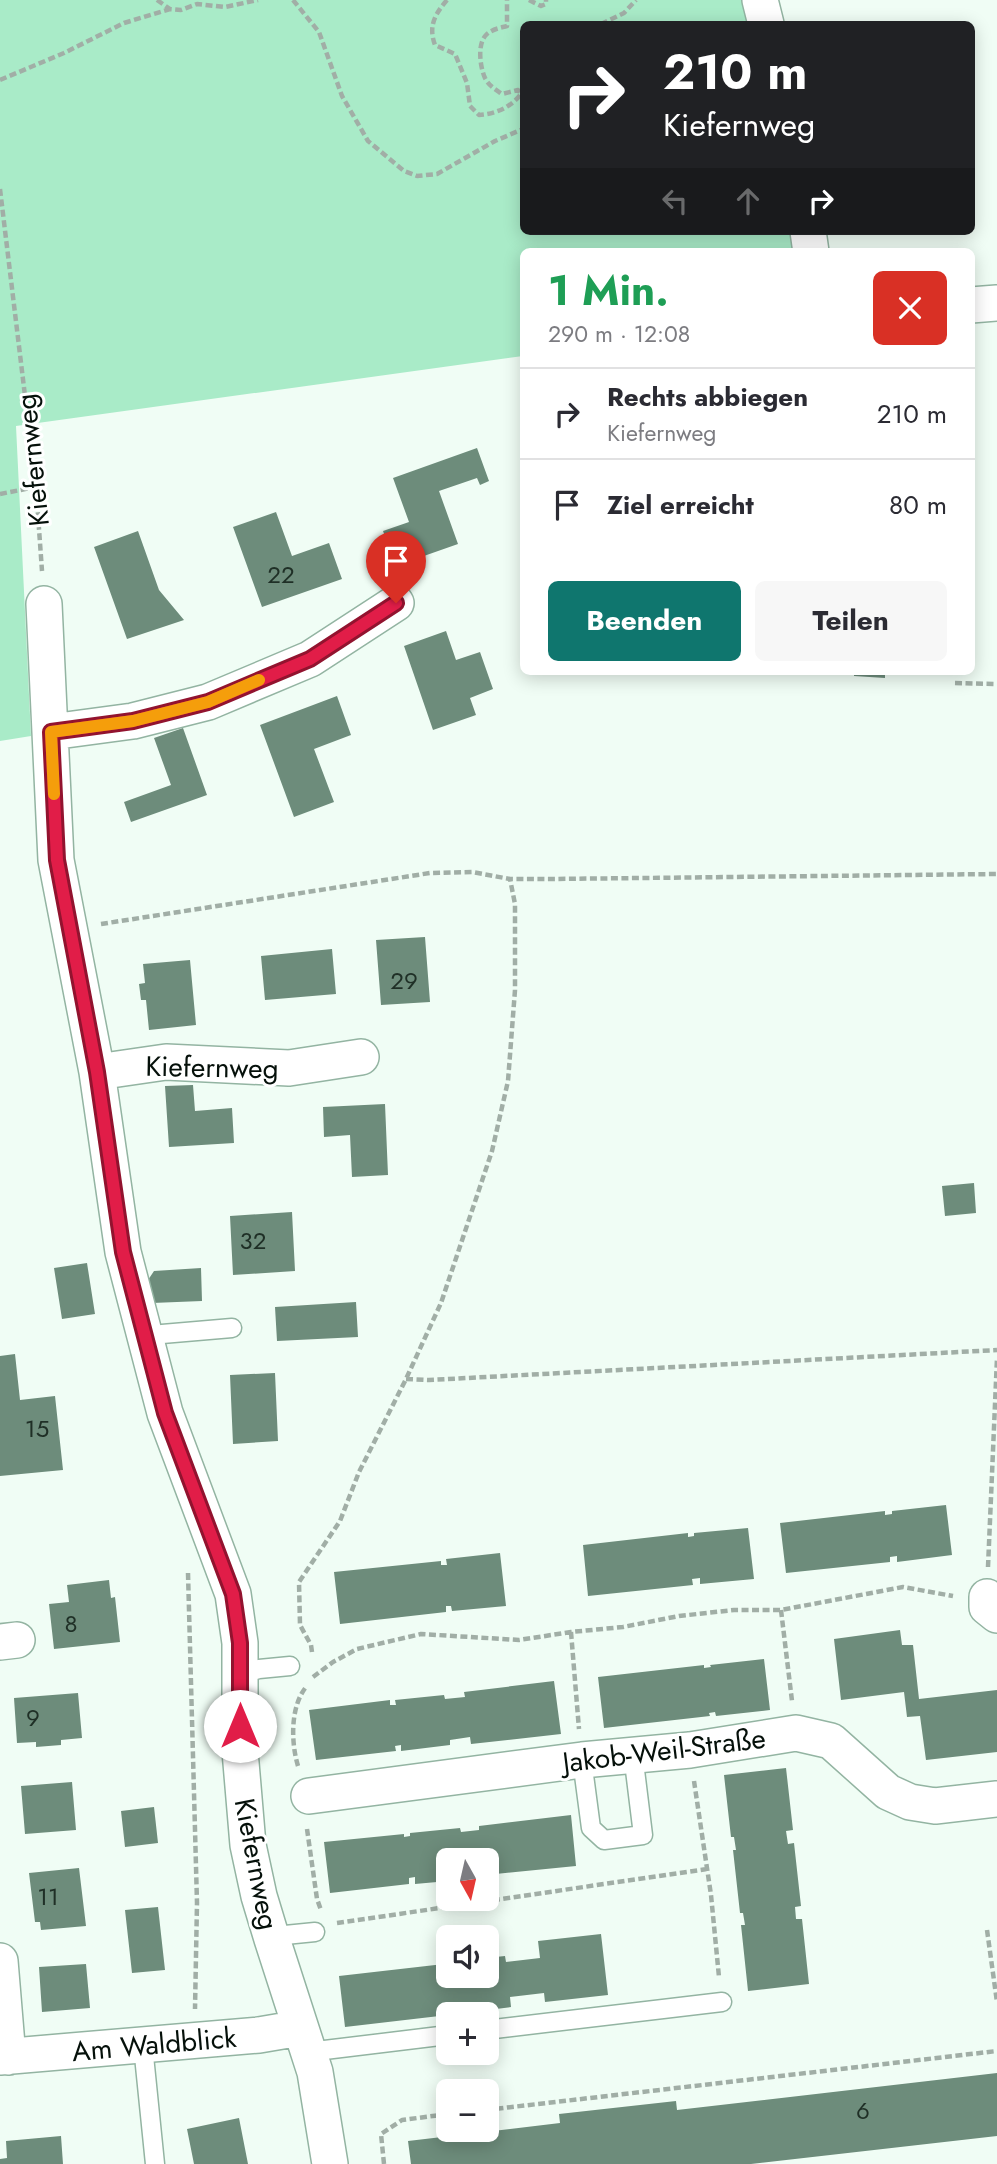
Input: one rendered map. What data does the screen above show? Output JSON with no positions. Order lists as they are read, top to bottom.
{
  "streets": {
    "street": ["Kiefernweg", "Jakob-Weil-Straße", "Am Waldblick"]
  },
  "crossings": [
    ["Kiefernweg", "Am Waldblick"]
  ],
  "house_numbers": [
    "22",
    "29",
    "32",
    "15",
    "8",
    "9",
    "11",
    "6"
  ],
  "north": "bottom",
  "page": {
    "turn": ["210 m", "Kiefernweg"],
    "heading": ["1 Min.", "290 m · 12:08"],
    "list": [
      {
        "name": "Rechts abbiegen",
        "note": "Kiefernweg",
        "value": "210 m"
      },
      {
        "name": "Ziel erreicht",
        "value": "80 m"
      }
    ],
    "buttons": ["Beenden", "Teilen"],
    "map_buttons": ["+", "−"]
  }
}
